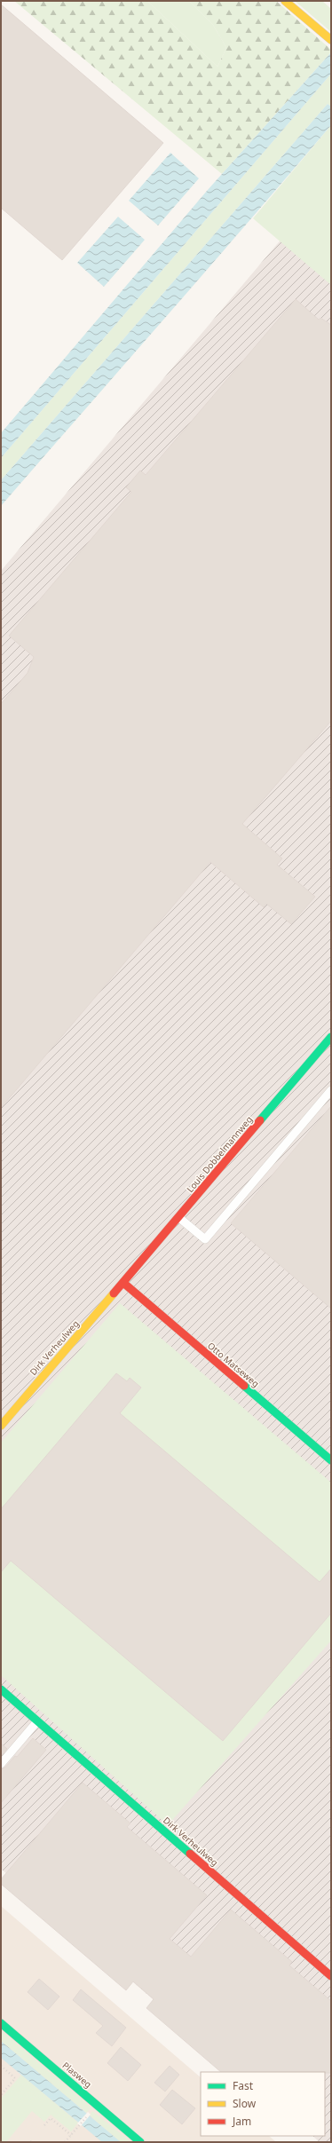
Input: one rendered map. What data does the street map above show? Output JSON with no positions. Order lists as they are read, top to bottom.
{
  "streets": {
    "street": [
      "Louis Dobbelmannweg",
      "Dirk Verheulweg",
      "Otto Matseweg",
      "Plasweg"
    ]
  },
  "crossings": [
    ["Louis Dobbelmannweg", "Dirk Verheulweg"],
    ["Louis Dobbelmannweg", "Otto Matseweg"],
    ["Dirk Verheulweg", "Otto Matseweg"]
  ],
  "legend": ["Fast", "Slow", "Jam"]
}
